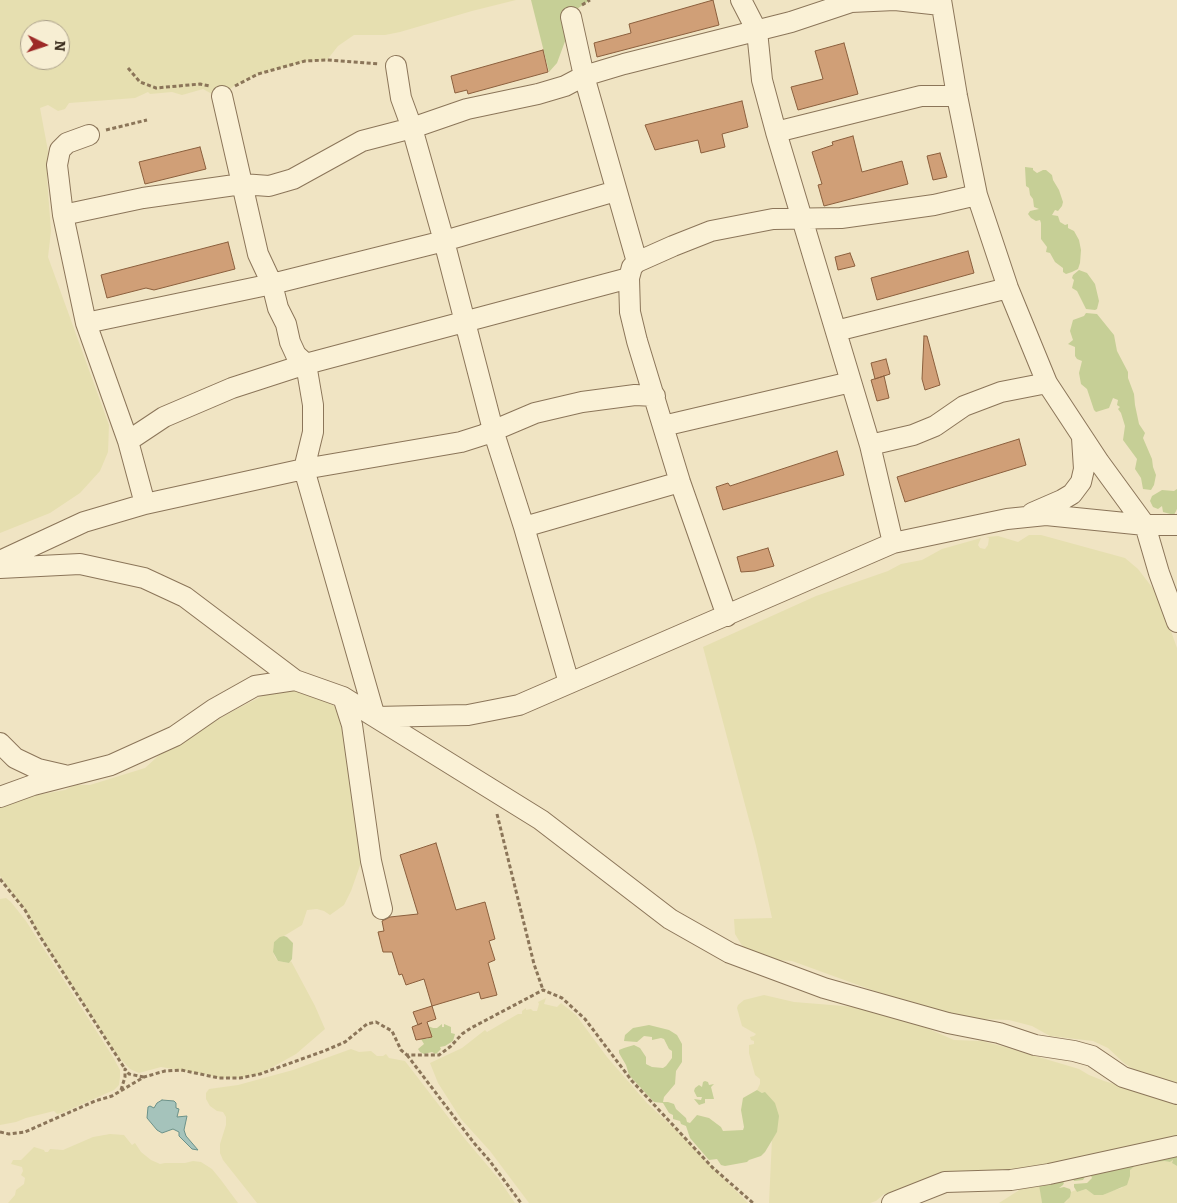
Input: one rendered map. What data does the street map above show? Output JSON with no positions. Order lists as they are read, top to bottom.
{
  "north": "right"
}
